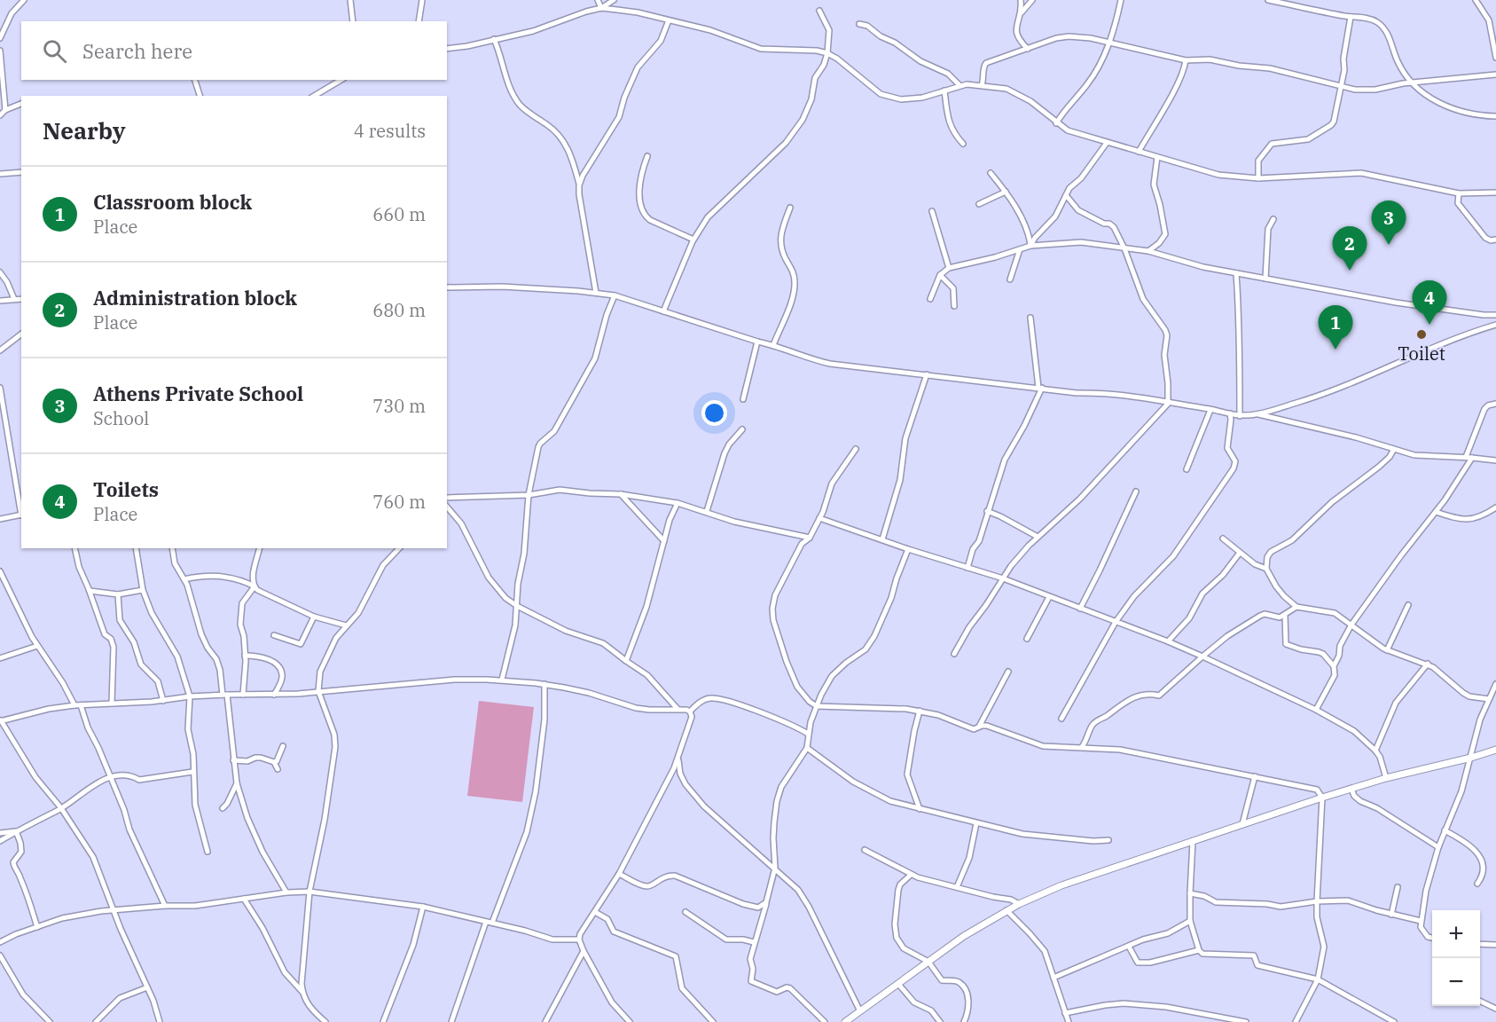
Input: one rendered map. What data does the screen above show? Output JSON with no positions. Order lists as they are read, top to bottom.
{
  "places": ["Toilet"],
  "page": {
    "search": "Search here",
    "heading": ["Nearby", "4 results"],
    "list": [
      {
        "mark": "1",
        "name": "Classroom block",
        "note": "Place",
        "value": "660 m"
      },
      {
        "mark": "2",
        "name": "Administration block",
        "note": "Place",
        "value": "680 m"
      },
      {
        "mark": "3",
        "name": "Athens Private School",
        "note": "School",
        "value": "730 m"
      },
      {
        "mark": "4",
        "name": "Toilets",
        "note": "Place",
        "value": "760 m"
      }
    ],
    "pins": [
      "3",
      "2",
      "4",
      "1"
    ],
    "map_buttons": ["+", "−"]
  }
}
